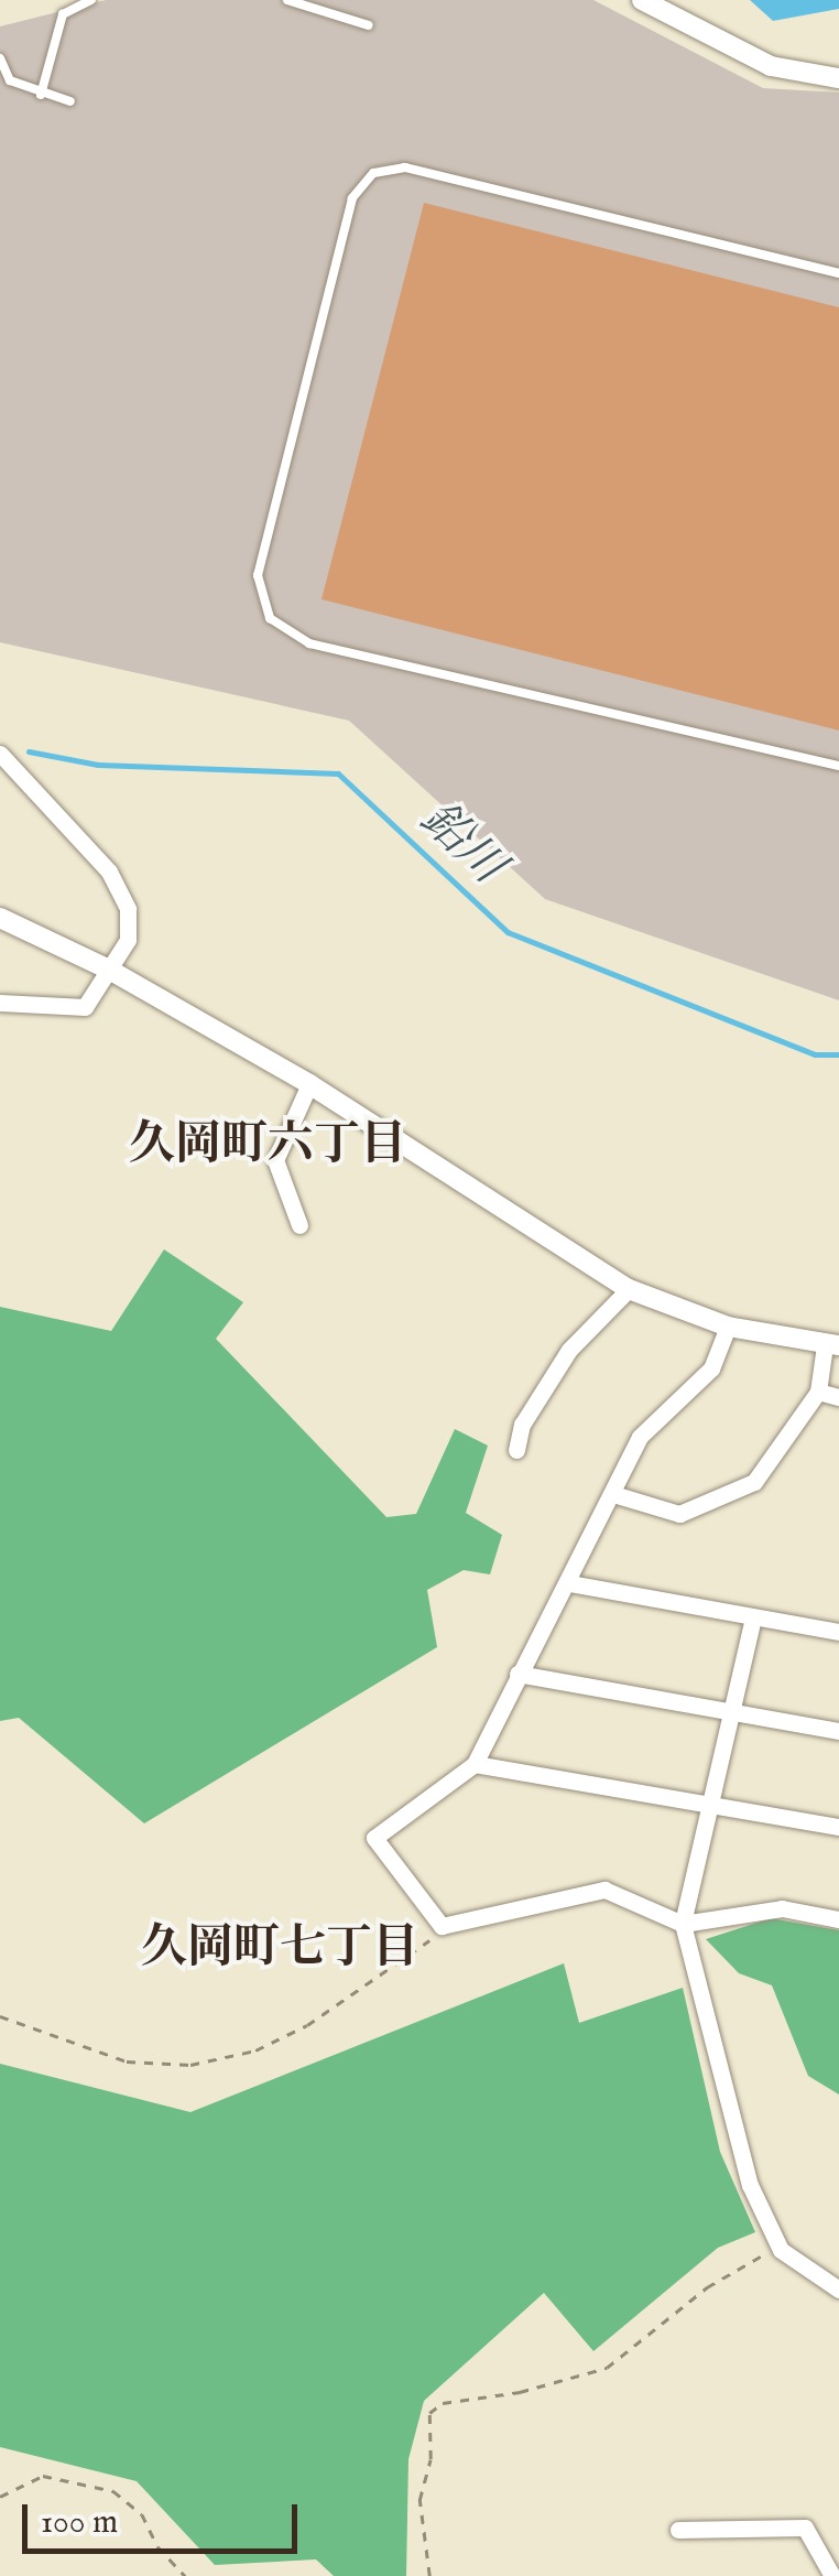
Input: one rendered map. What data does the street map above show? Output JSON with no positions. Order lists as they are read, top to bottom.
{
  "districts": ["久岡町六丁目", "久岡町七丁目"],
  "water": ["鉛川"],
  "scale_bar": "100 m"
}
